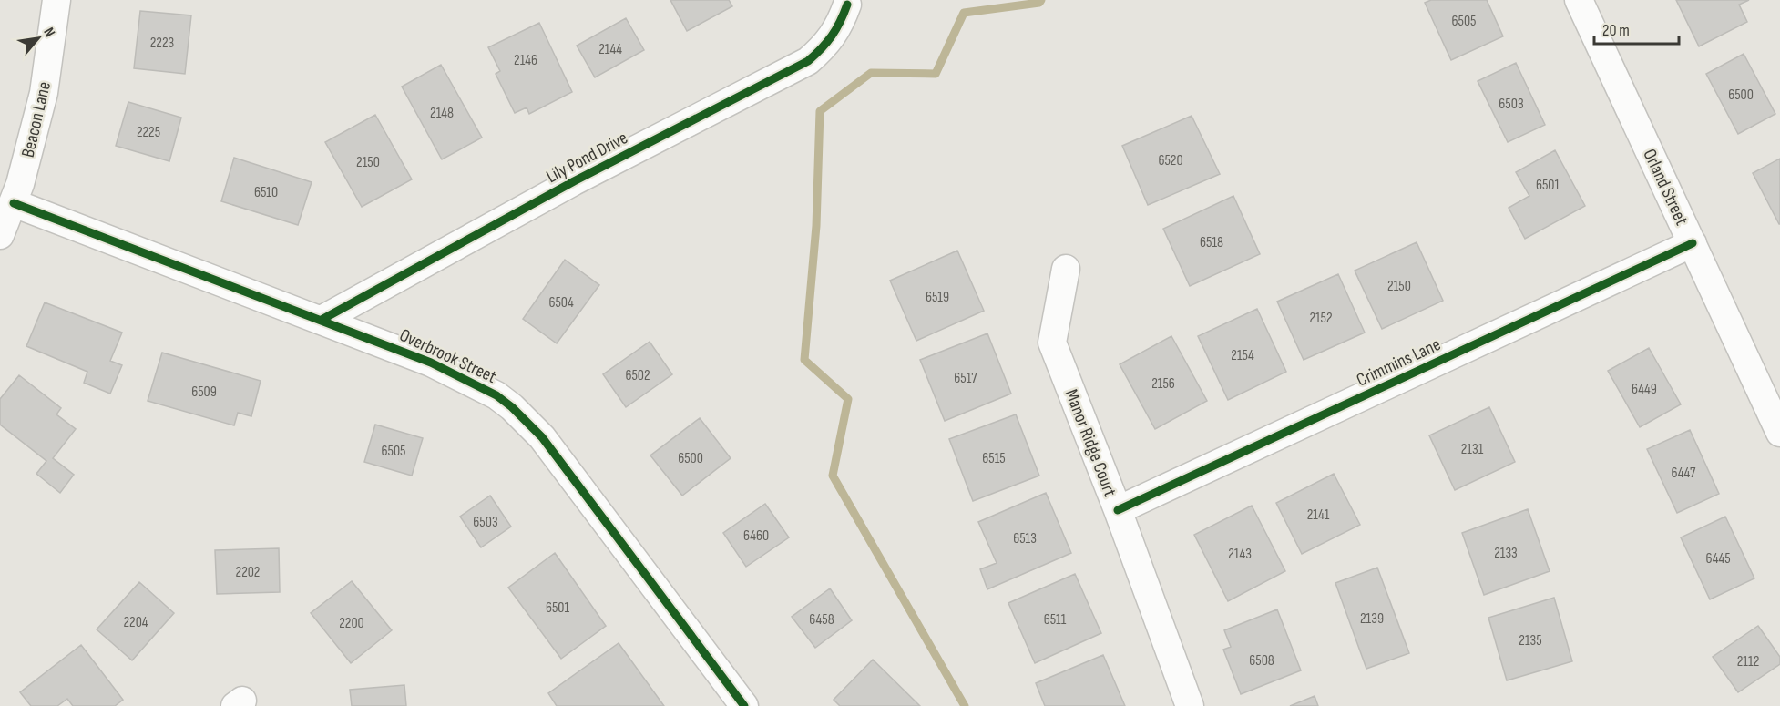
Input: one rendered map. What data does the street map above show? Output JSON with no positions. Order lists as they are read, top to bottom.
{
  "streets": {
    "street": [
      "Beacon Lane",
      "Lily Pond Drive",
      "Orland Street",
      "Overbrook Street",
      "Crimmins Lane",
      "Manor Ridge Court"
    ]
  },
  "crossings": [
    ["Beacon Lane", "Overbrook Street"],
    ["Lily Pond Drive", "Overbrook Street"],
    ["Orland Street", "Crimmins Lane"],
    ["Crimmins Lane", "Manor Ridge Court"]
  ],
  "house_numbers": [
    "6505",
    "2223",
    "2144",
    "2146",
    "6500",
    "6503",
    "2148",
    "2225",
    "6520",
    "2150",
    "6501",
    "6510",
    "6518",
    "2150",
    "6519",
    "6504",
    "2152",
    "2154",
    "6502",
    "6517",
    "2156",
    "6449",
    "6509",
    "2131",
    "6505",
    "6500",
    "6515",
    "6447",
    "2141",
    "6503",
    "6460",
    "6513",
    "2133",
    "2143",
    "6445",
    "2202",
    "6501",
    "2139",
    "6458",
    "6511",
    "2204",
    "2200",
    "2135",
    "6508",
    "2112"
  ],
  "scale_bar": "20 m",
  "north": "top right"
}
